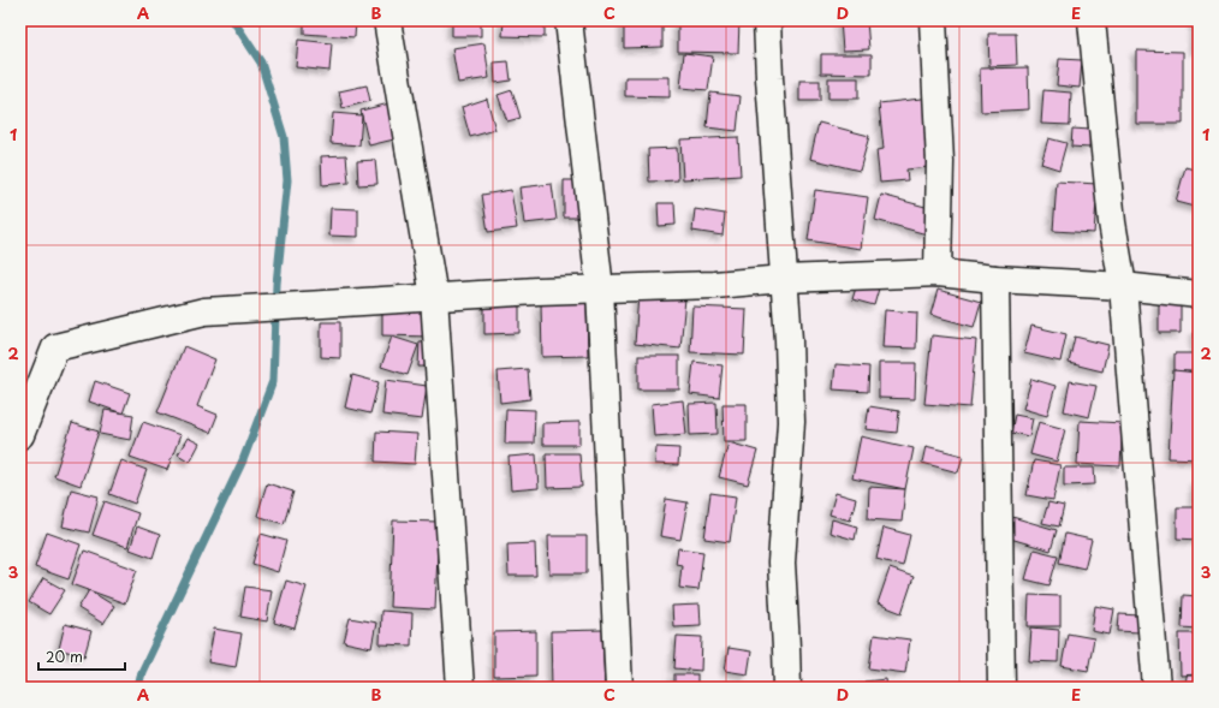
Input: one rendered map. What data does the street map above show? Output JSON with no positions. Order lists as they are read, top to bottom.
{
  "scale_bar": "20 m",
  "grid": {
    "columns": [
      "A",
      "B",
      "C",
      "D",
      "E"
    ],
    "rows": ["1", "2", "3"]
  }
}
